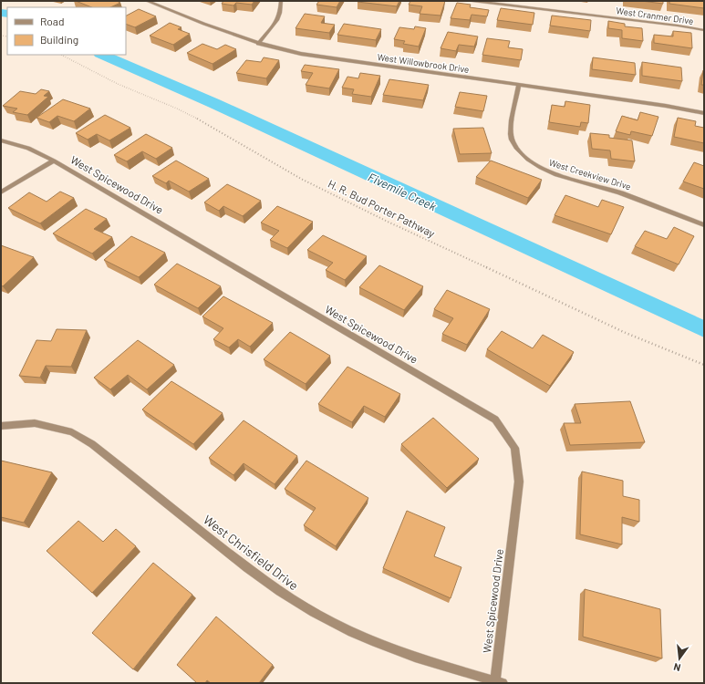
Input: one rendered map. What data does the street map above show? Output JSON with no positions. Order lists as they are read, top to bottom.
{
  "streets": {
    "street": [
      "West Cranmer Drive",
      "West Willowbrook Drive",
      "West Creekview Drive",
      "West Spicewood Drive",
      "West Chrisfield Drive"
    ],
    "path": ["H. R. Bud Porter Pathway"]
  },
  "crossings": [
    ["West Willowbrook Drive", "West Creekview Drive"],
    ["West Spicewood Drive", "West Chrisfield Drive"]
  ],
  "water": ["Fivemile Creek"],
  "legend": ["Road", "Building"],
  "north": "bottom"
}
